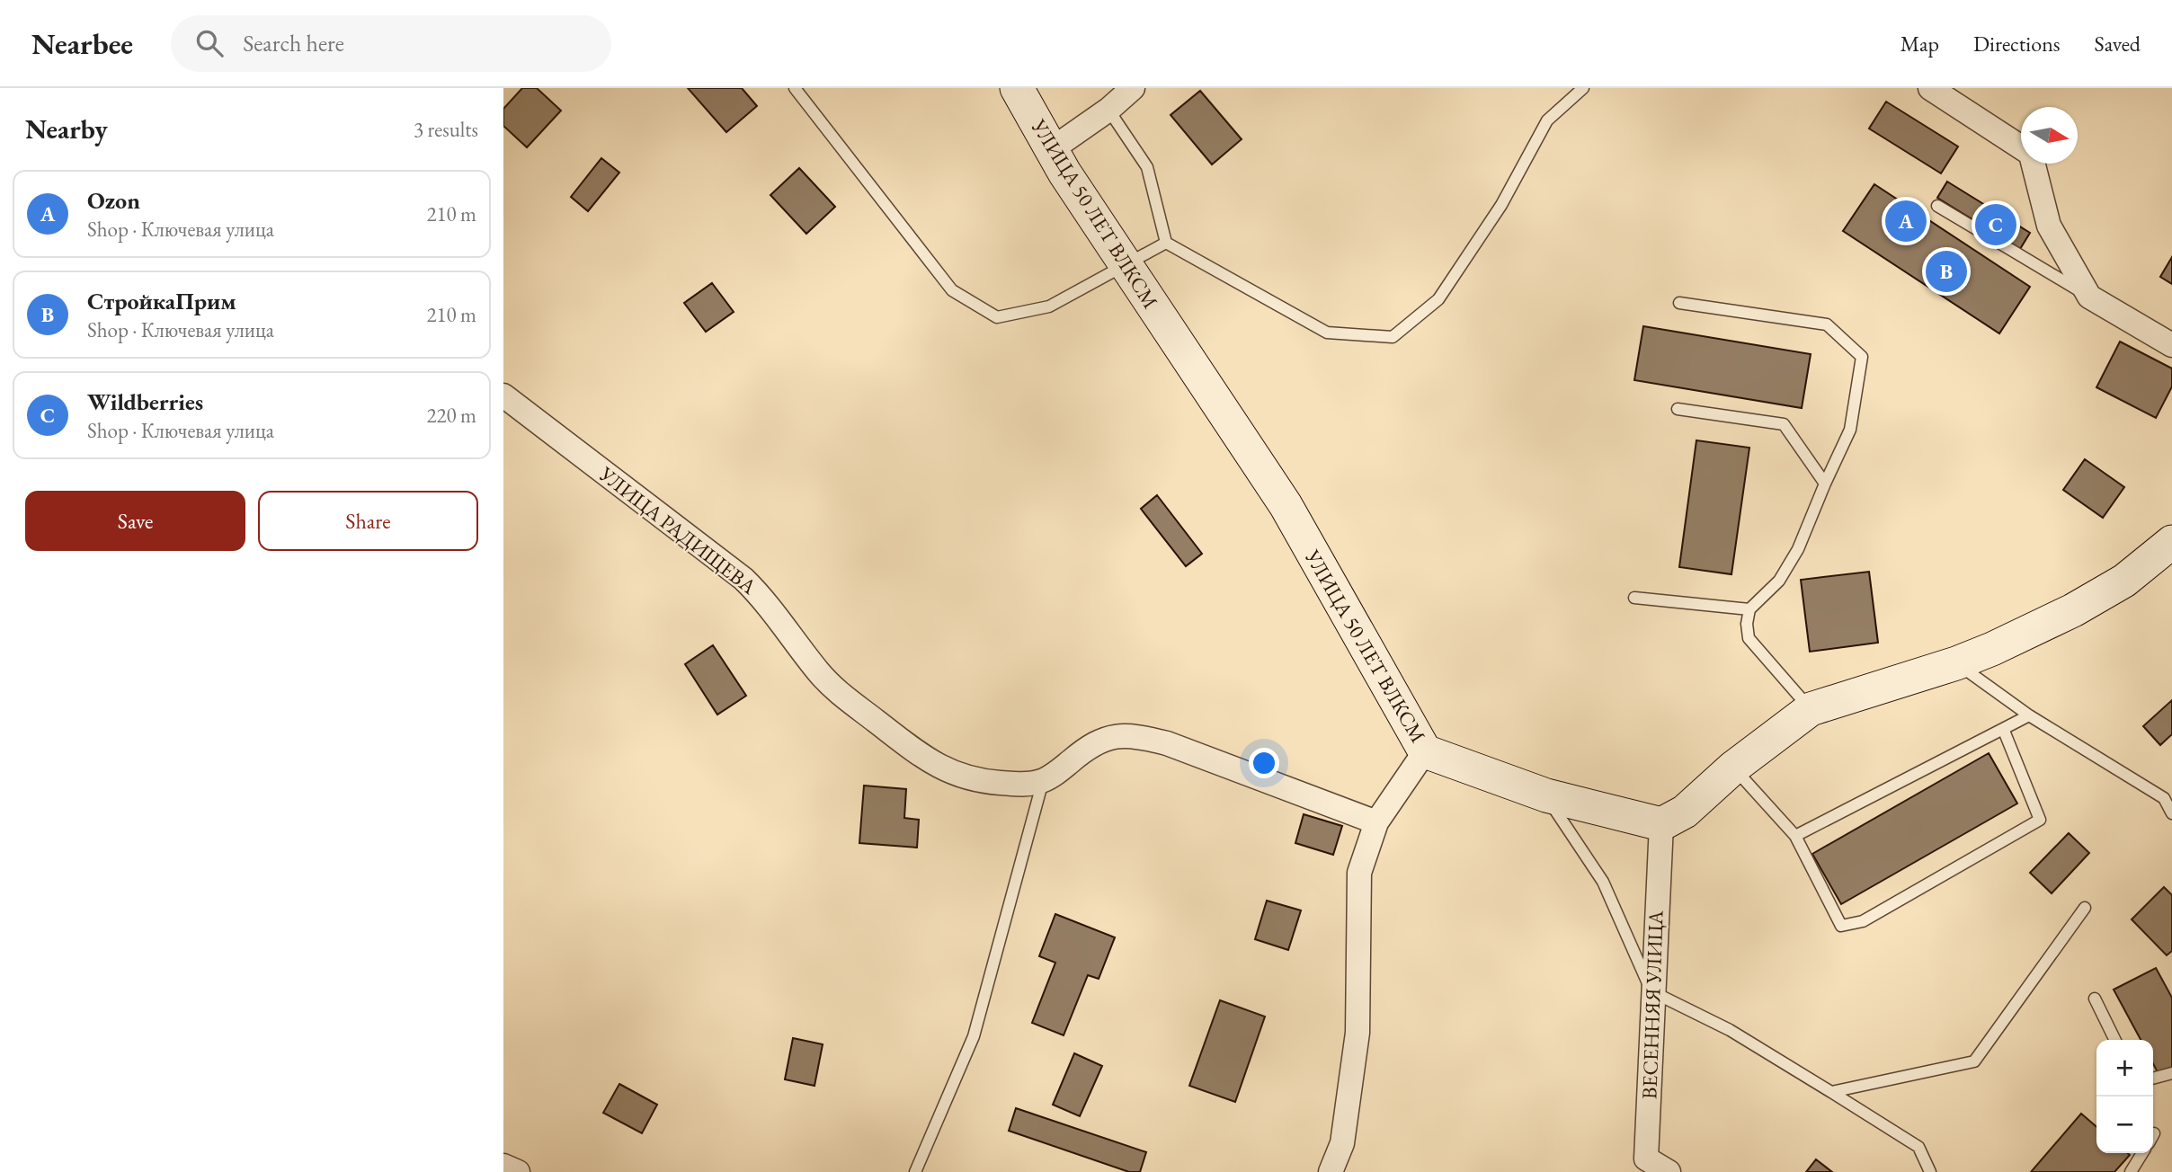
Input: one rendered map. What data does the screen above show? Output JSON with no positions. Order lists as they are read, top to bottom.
{
  "streets": {
    "street": ["УЛИЦА 50 ЛЕТ ВЛКСМ", "УЛИЦА РАДИЩЕВА", "ВЕСЕННЯЯ УЛИЦА"]
  },
  "crossings": [
    ["УЛИЦА 50 ЛЕТ ВЛКСМ", "ВЕСЕННЯЯ УЛИЦА"]
  ],
  "north": "right",
  "page": {
    "header": "Nearbee",
    "search": "Search here",
    "nav": ["Map", "Directions", "Saved"],
    "heading": ["Nearby", "3 results"],
    "list": [
      {
        "mark": "A",
        "name": "Ozon",
        "note": "Shop · Ключевая улица",
        "value": "210 m"
      },
      {
        "mark": "B",
        "name": "СтройкаПрим",
        "note": "Shop · Ключевая улица",
        "value": "210 m"
      },
      {
        "mark": "C",
        "name": "Wildberries",
        "note": "Shop · Ключевая улица",
        "value": "220 m"
      }
    ],
    "pins": ["A", "C", "B"],
    "buttons": ["Save", "Share"],
    "map_buttons": ["+", "−"]
  }
}
